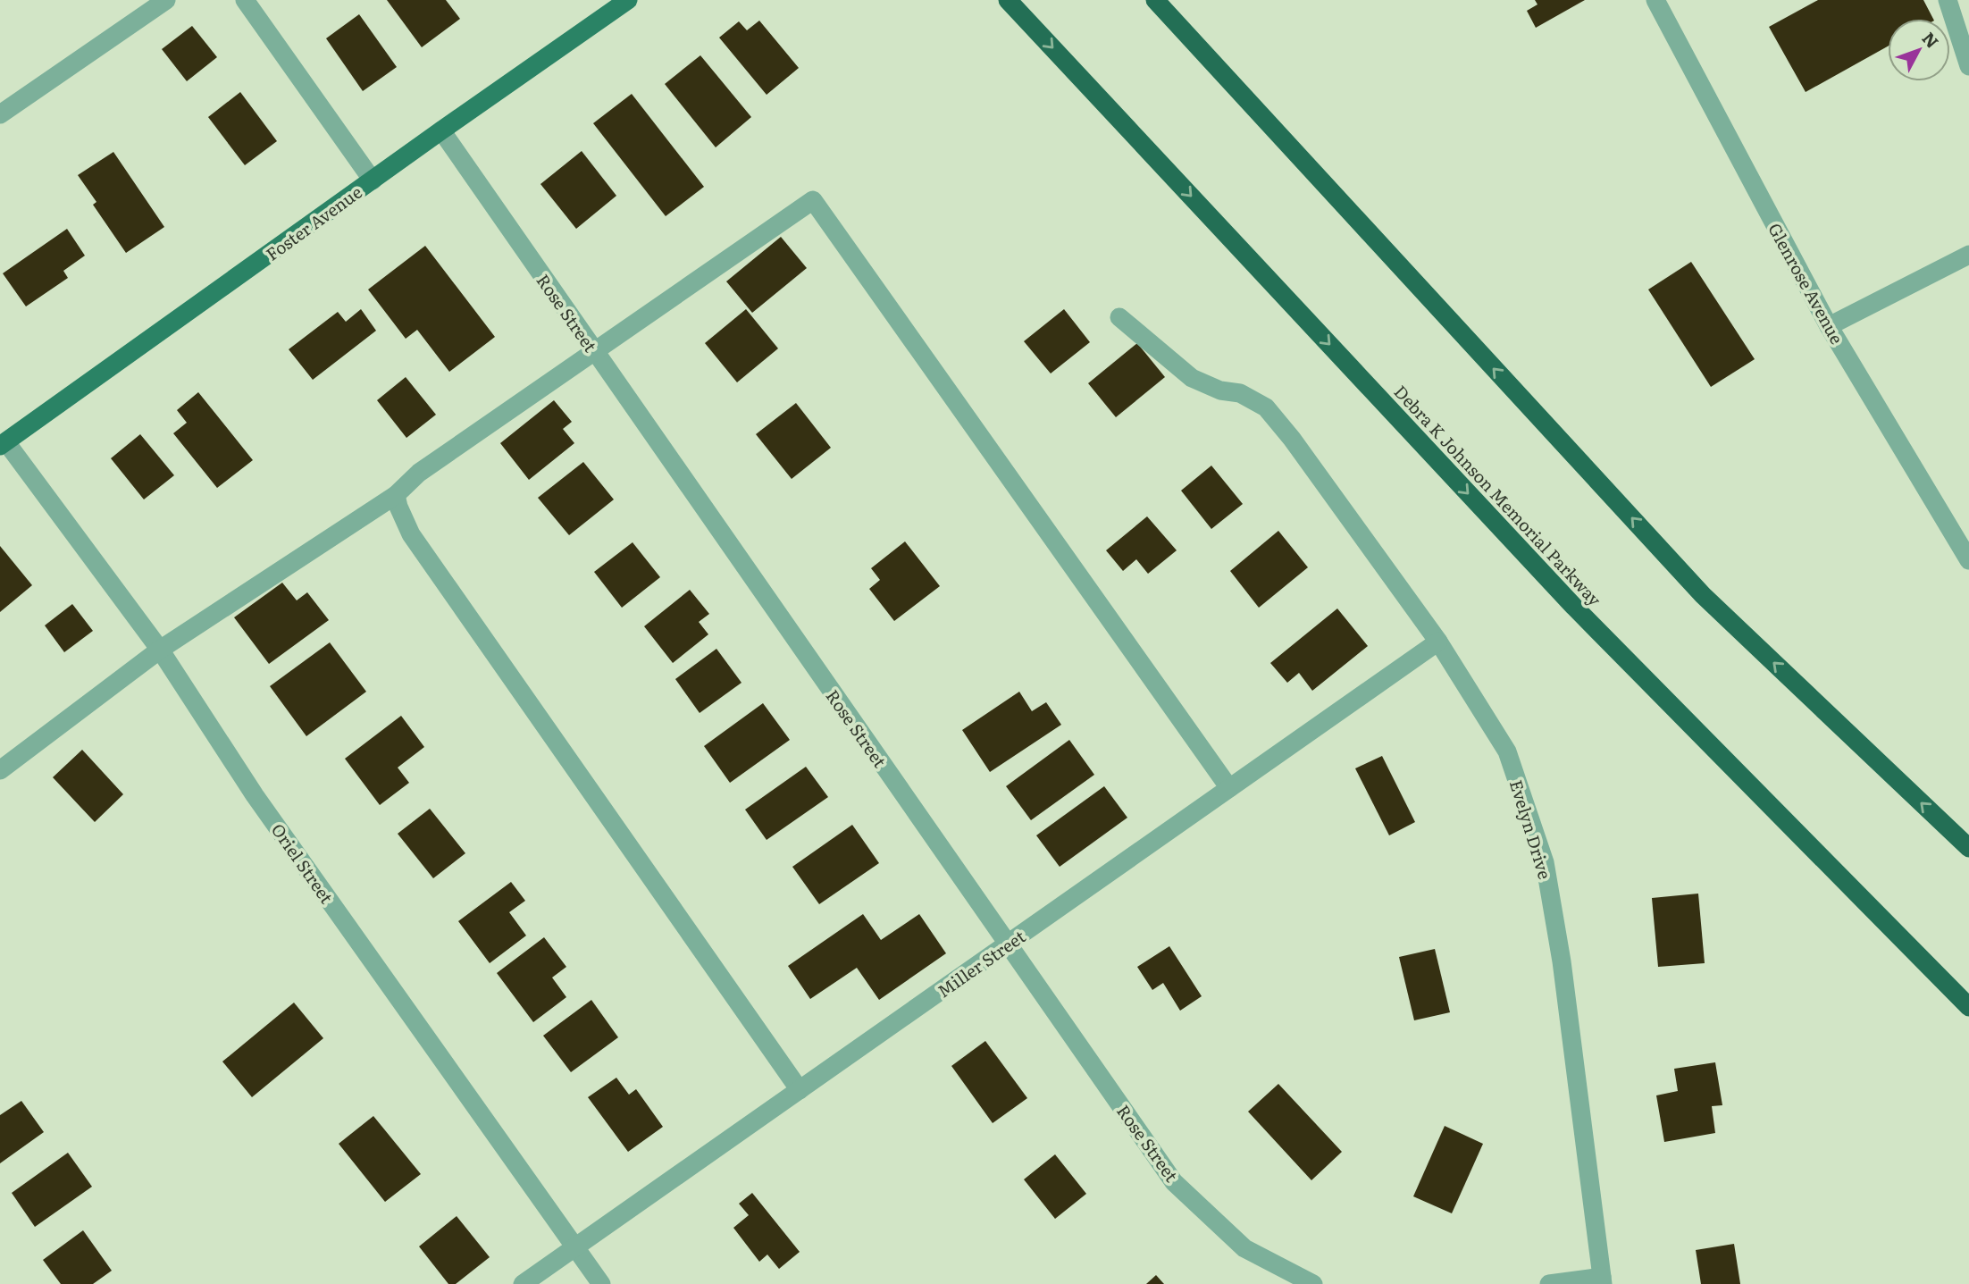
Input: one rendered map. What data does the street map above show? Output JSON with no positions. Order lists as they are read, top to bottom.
{
  "streets": {
    "highway": ["Debra K Johnson Memorial Parkway"],
    "main road": ["Foster Avenue"],
    "street": [
      "Glenrose Avenue",
      "Rose Street",
      "Evelyn Drive",
      "Oriel Street",
      "Miller Street"
    ]
  },
  "crossings": [
    ["Foster Avenue", "Rose Street"],
    ["Foster Avenue", "Oriel Street"],
    ["Rose Street", "Miller Street"],
    ["Evelyn Drive", "Miller Street"],
    ["Oriel Street", "Miller Street"]
  ],
  "north": "top right"
}
